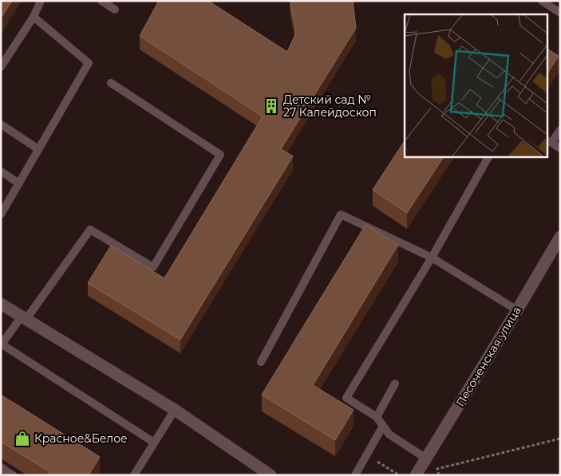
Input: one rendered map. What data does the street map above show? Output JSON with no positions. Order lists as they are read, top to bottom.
{
  "streets": {
    "street": ["Песоченская улица"]
  },
  "places": {
    "building": ["Детский сад № 27 Калейдоскоп"],
    "shop": ["Красное&Белое"]
  }
}
